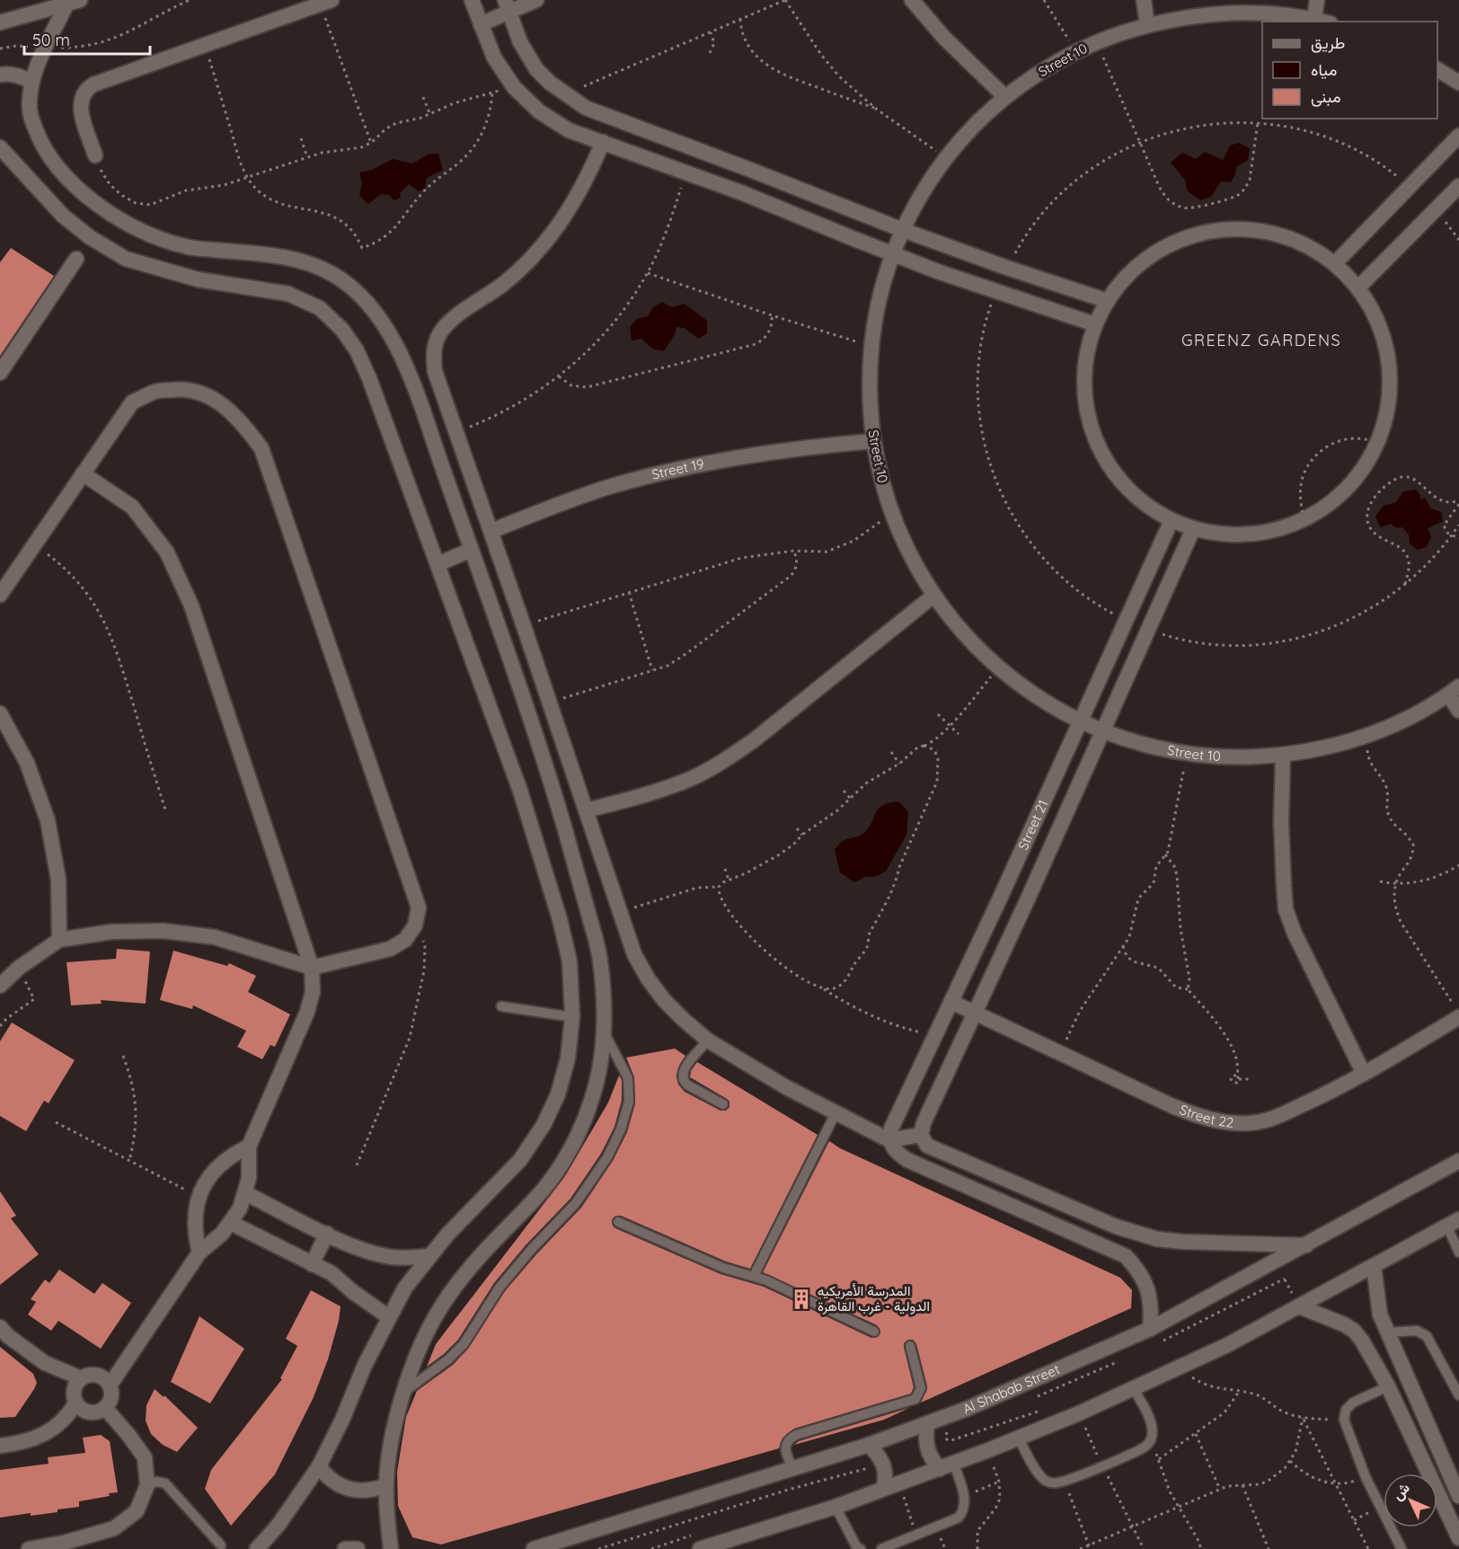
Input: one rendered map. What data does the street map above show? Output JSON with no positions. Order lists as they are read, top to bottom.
{
  "streets": {
    "street": [
      "Street 10",
      "Street 19",
      "Street 21",
      "Street 22",
      "Al Shabab Street"
    ]
  },
  "crossings": [
    ["Street 10", "Street 19"],
    ["Street 10", "Street 21"],
    ["Street 21", "Street 22"]
  ],
  "districts": ["GREENZ GARDENS"],
  "places": {
    "building": ["المدرسة الأمريكيه الدولية - غرب القاهرة"]
  },
  "legend": ["طريق", "مياه", "مبنى"],
  "scale_bar": "50 m",
  "north": "top left"
}
